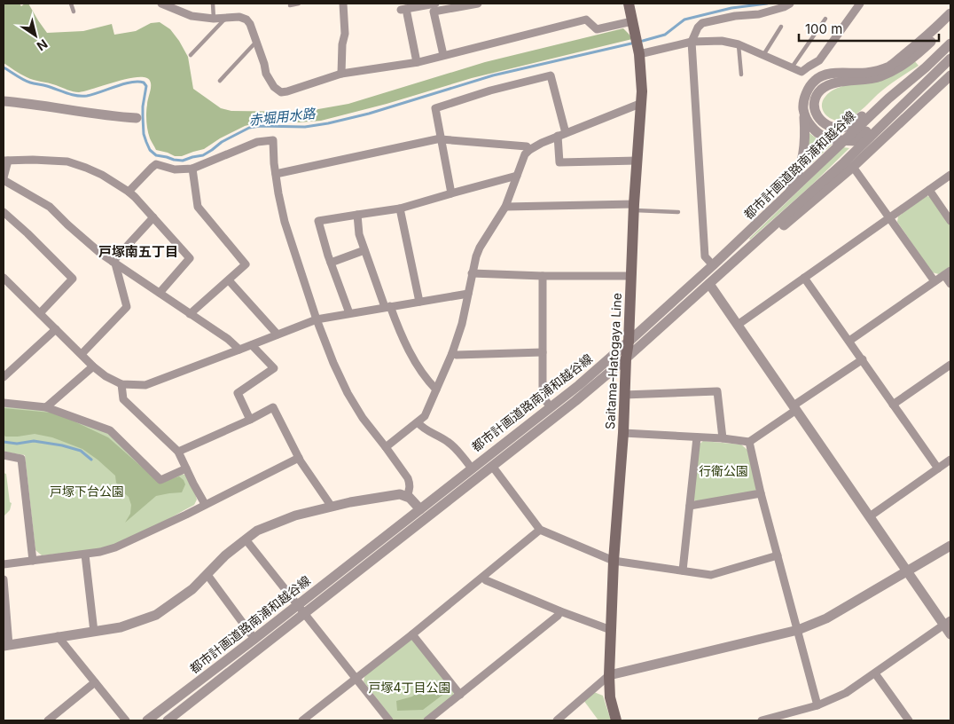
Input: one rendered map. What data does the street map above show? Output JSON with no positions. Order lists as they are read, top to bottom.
{
  "streets": {
    "main road": ["Saitama-Hatogaya Line"],
    "street": ["都市計画道路南浦和越谷線"]
  },
  "crossings": [
    ["都市計画道路南浦和越谷線", "Saitama-Hatogaya Line"]
  ],
  "districts": ["戸塚南五丁目"],
  "water": ["赤堀用水路"],
  "parks": ["行衛公園", "戸塚下台公園", "戸塚4丁目公園"],
  "scale_bar": "100 m",
  "north": "bottom right"
}
